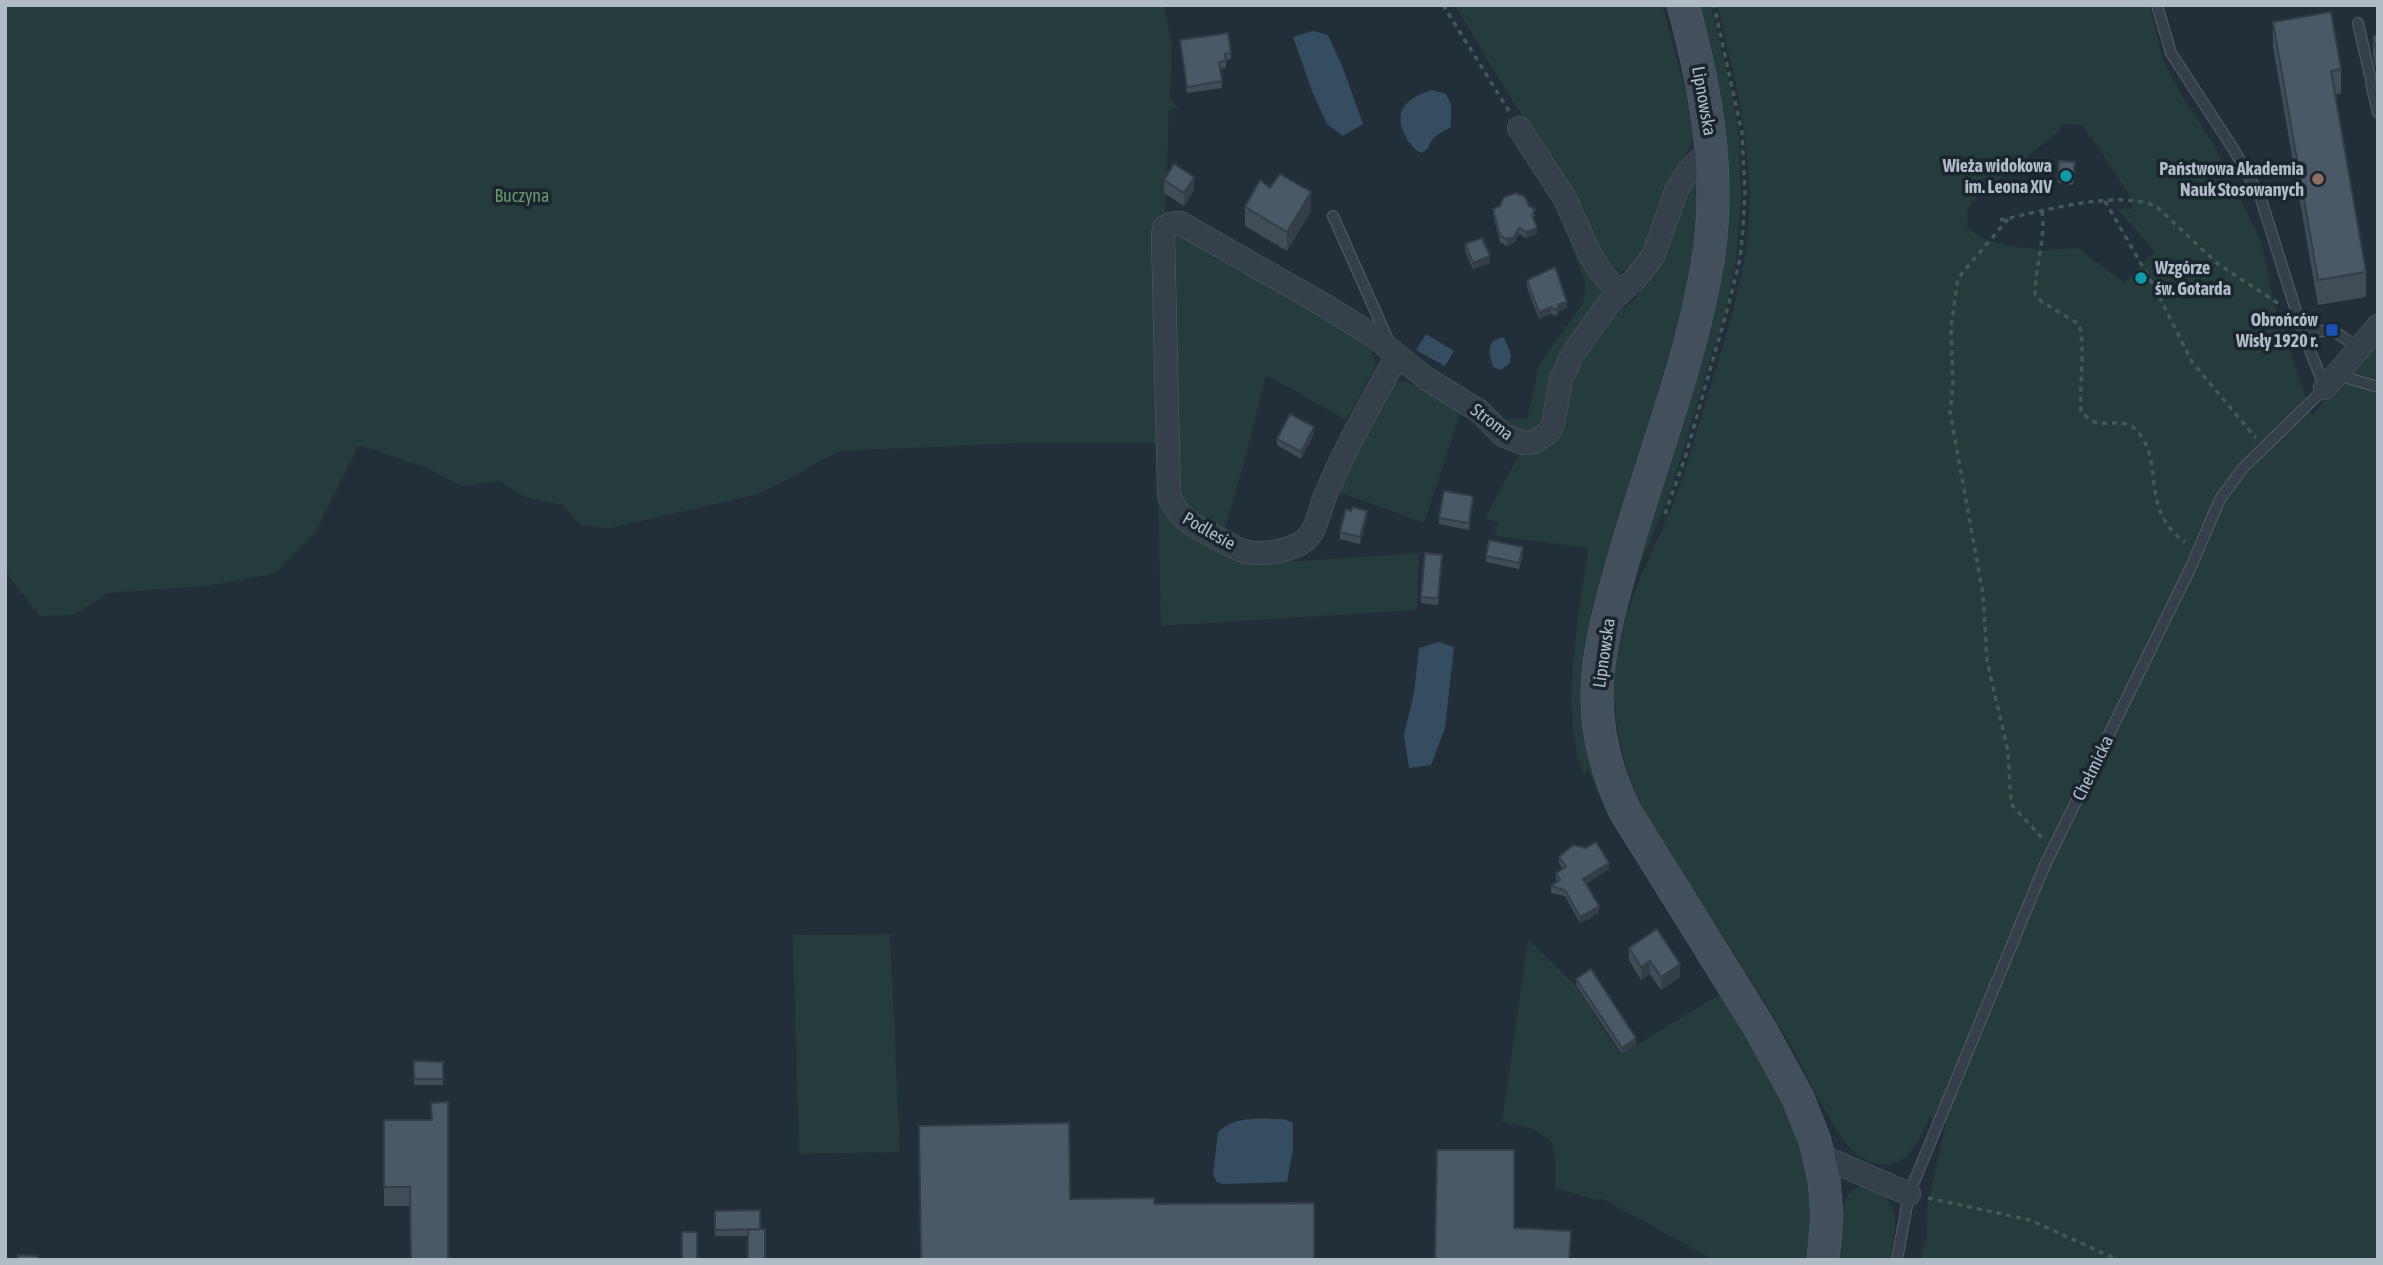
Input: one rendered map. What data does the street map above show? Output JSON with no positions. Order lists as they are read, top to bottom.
{
  "streets": {
    "main road": ["Lipnowska"],
    "street": ["Stroma", "Podlesie", "Chełmicka"]
  },
  "crossings": [
    ["Lipnowska", "Stroma"],
    ["Stroma", "Podlesie"]
  ],
  "parks": ["Buczyna"],
  "places": {
    "other": ["Wieża widokowa im. Leona XIV", "Państwowa Akademia Nauk Stosowanych", "Wzgórze św. Gotarda"],
    "transit": ["Obrońców Wisły 1920 r."]
  }
}
